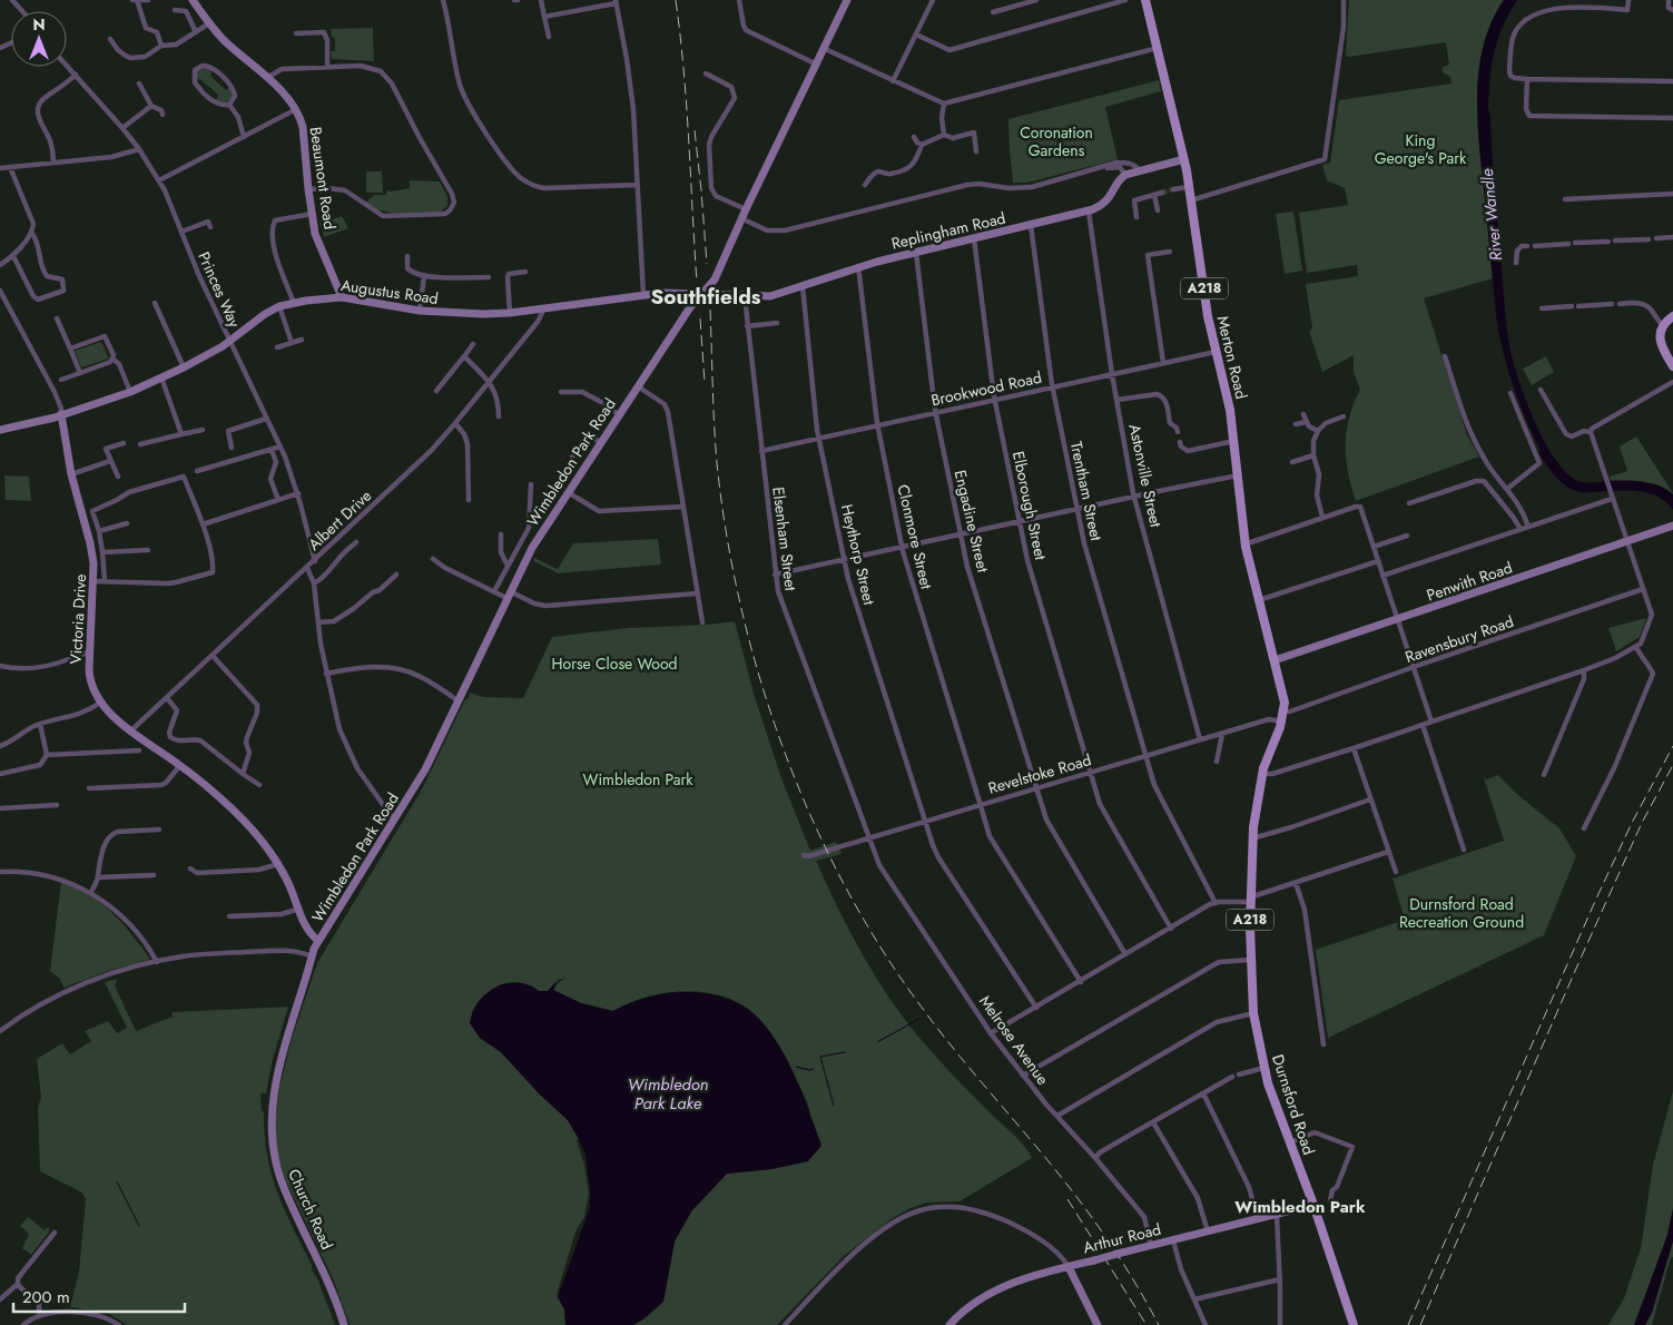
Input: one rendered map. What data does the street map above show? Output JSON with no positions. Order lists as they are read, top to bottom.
{
  "streets": {
    "main road": ["A218", "Merton Road", "Durnsford Road"],
    "street": [
      "Beaumont Road",
      "Replingham Road",
      "Princes Way",
      "Augustus Road",
      "Brookwood Road",
      "Wimbledon Park Road",
      "Astonville Street",
      "Trentham Street",
      "Elborough Street",
      "Albert Drive",
      "Engadine Street",
      "Clonmore Street",
      "Elsenham Street",
      "Heythorp Street",
      "Penwith Road",
      "Victoria Drive",
      "Ravensbury Road",
      "Revelstoke Road",
      "Melrose Avenue",
      "Church Road",
      "Arthur Road"
    ]
  },
  "crossings": [
    ["Beaumont Road", "Augustus Road"],
    ["Replingham Road", "Augustus Road"],
    ["Replingham Road", "Wimbledon Park Road"],
    ["Replingham Road", "Astonville Street"],
    ["Replingham Road", "Trentham Street"],
    ["Replingham Road", "Elborough Street"],
    ["Replingham Road", "Engadine Street"],
    ["Replingham Road", "Clonmore Street"],
    ["Replingham Road", "Elsenham Street"],
    ["Replingham Road", "Heythorp Street"],
    ["Princes Way", "Augustus Road"],
    ["Princes Way", "Albert Drive"],
    ["Augustus Road", "Wimbledon Park Road"],
    ["Augustus Road", "Albert Drive"],
    ["Augustus Road", "Victoria Drive"],
    ["Merton Road", "Brookwood Road"],
    ["Merton Road", "Penwith Road"],
    ["Merton Road", "Ravensbury Road"],
    ["Merton Road", "Revelstoke Road"],
    ["Merton Road", "Durnsford Road"],
    ["Brookwood Road", "Astonville Street"],
    ["Brookwood Road", "Trentham Street"],
    ["Brookwood Road", "Elborough Street"],
    ["Brookwood Road", "Engadine Street"],
    ["Brookwood Road", "Clonmore Street"],
    ["Brookwood Road", "Elsenham Street"],
    ["Brookwood Road", "Heythorp Street"],
    ["Wimbledon Park Road", "Victoria Drive"],
    ["Wimbledon Park Road", "Church Road"],
    ["Astonville Street", "Revelstoke Road"],
    ["Trentham Street", "Revelstoke Road"],
    ["Elborough Street", "Revelstoke Road"],
    ["Albert Drive", "Victoria Drive"],
    ["Engadine Street", "Revelstoke Road"],
    ["Clonmore Street", "Revelstoke Road"],
    ["Elsenham Street", "Revelstoke Road"],
    ["Elsenham Street", "Melrose Avenue"],
    ["Heythorp Street", "Revelstoke Road"],
    ["Victoria Drive", "Church Road"],
    ["Revelstoke Road", "Melrose Avenue"],
    ["Revelstoke Road", "Durnsford Road"],
    ["Melrose Avenue", "Arthur Road"],
    ["Durnsford Road", "Arthur Road"]
  ],
  "districts": ["Southfields", "Wimbledon Park"],
  "water": ["River Wandle", "Wimbledon Park Lake"],
  "parks": [
    "Coronation Gardens",
    "King George's Park",
    "Horse Close Wood",
    "Wimbledon Park",
    "Durnsford Road Recreation Ground"
  ],
  "scale_bar": "200 m",
  "north": "top"
}
